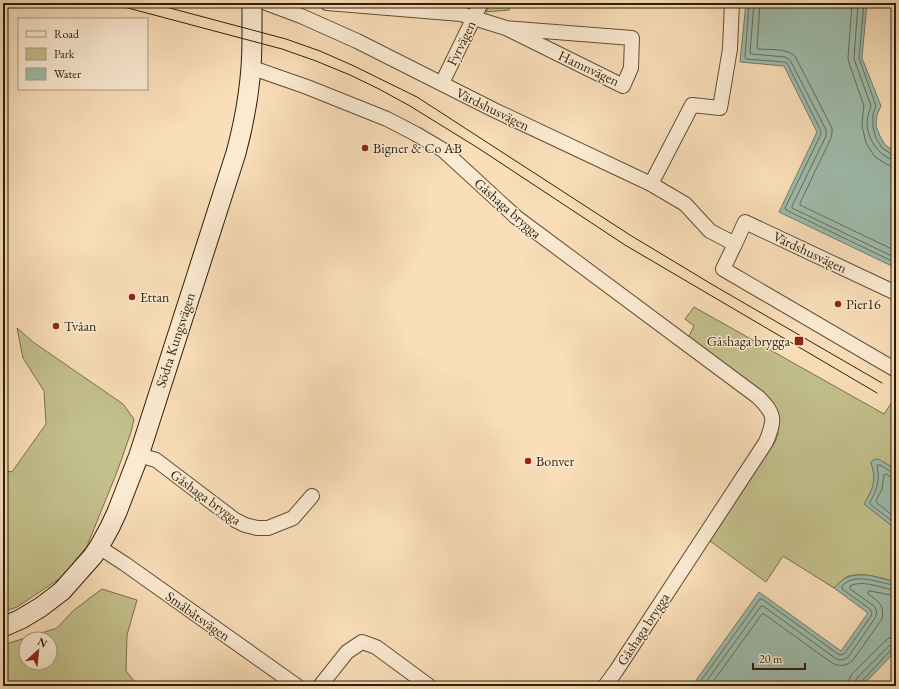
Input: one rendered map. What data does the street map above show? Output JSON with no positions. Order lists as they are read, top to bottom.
{
  "streets": {
    "street": [
      "Fyrvägen",
      "Hamnvägen",
      "Värdshusvägen",
      "Gåshaga brygga",
      "Södra Kungsvägen",
      "Småbåtsvägen"
    ]
  },
  "crossings": [
    ["Fyrvägen", "Hamnvägen"],
    ["Fyrvägen", "Värdshusvägen"],
    ["Gåshaga brygga", "Södra Kungsvägen"],
    ["Södra Kungsvägen", "Småbåtsvägen"]
  ],
  "places": {
    "other": [
      "Bigner & Co AB",
      "Ettan",
      "Pier16",
      "Tvåan",
      "Bonver"
    ],
    "transit": ["Gåshaga brygga"]
  },
  "legend": ["Road", "Park", "Water"],
  "scale_bar": "20 m",
  "north": "top right"
}
